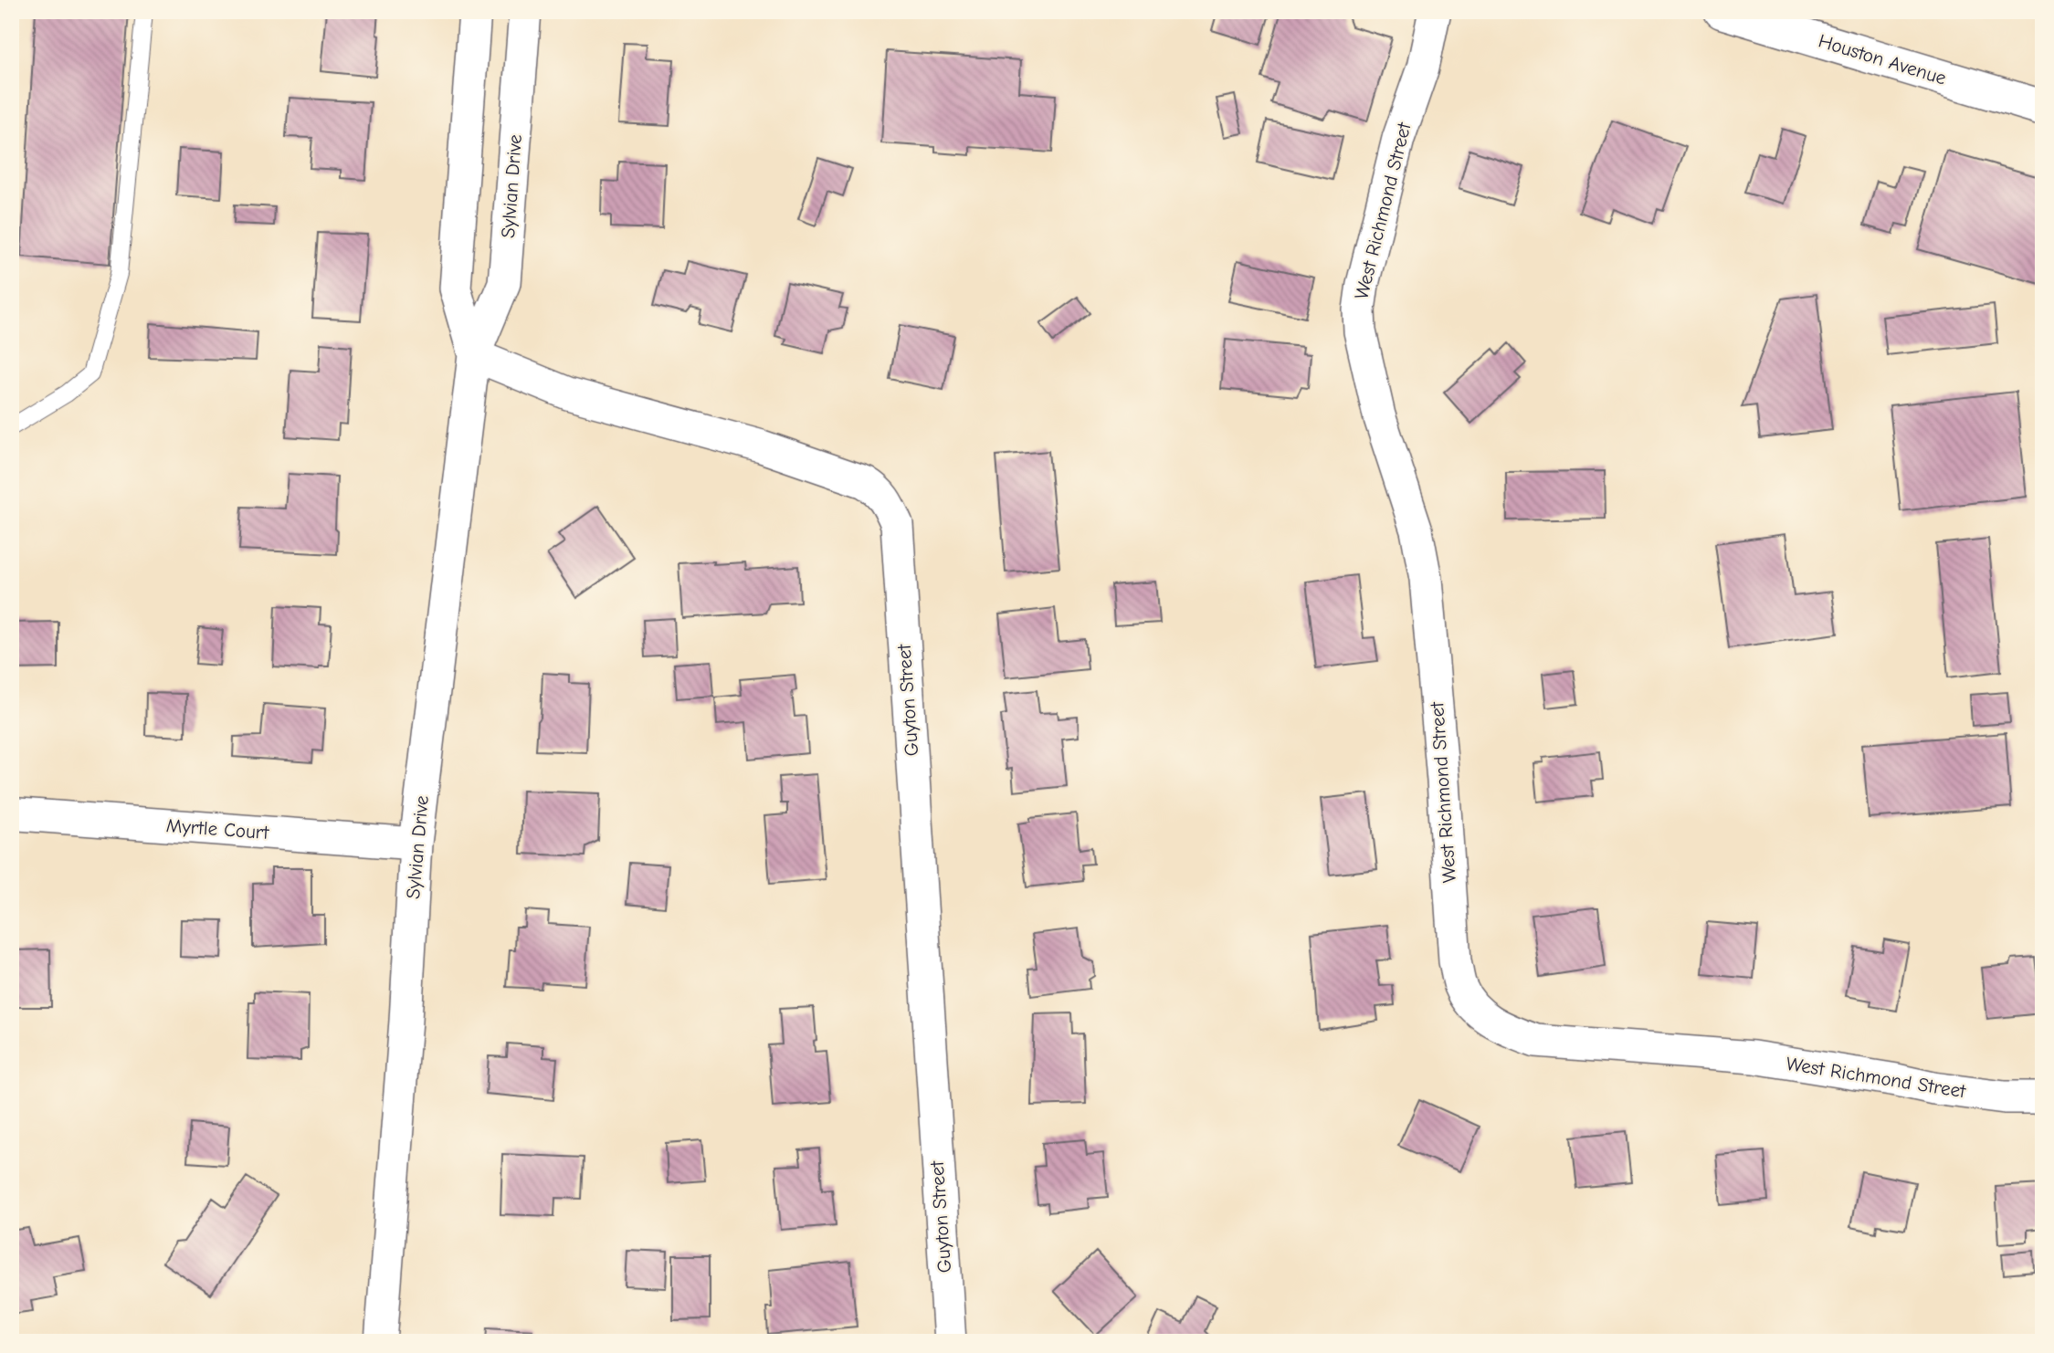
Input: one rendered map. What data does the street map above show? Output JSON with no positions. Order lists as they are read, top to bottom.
{
  "streets": {
    "street": [
      "Houston Avenue",
      "Sylvian Drive",
      "West Richmond Street",
      "Guyton Street",
      "Myrtle Court"
    ]
  },
  "crossings": [
    ["Sylvian Drive", "Guyton Street"],
    ["Sylvian Drive", "Myrtle Court"]
  ]
}
